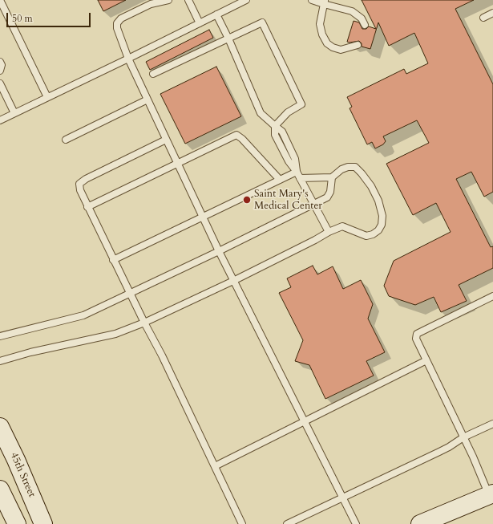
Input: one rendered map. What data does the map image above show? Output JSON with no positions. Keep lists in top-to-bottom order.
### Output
{
  "streets": {
    "main road": ["45th Street"]
  },
  "places": ["Saint Mary's Medical Center"],
  "scale_bar": "50 m"
}
